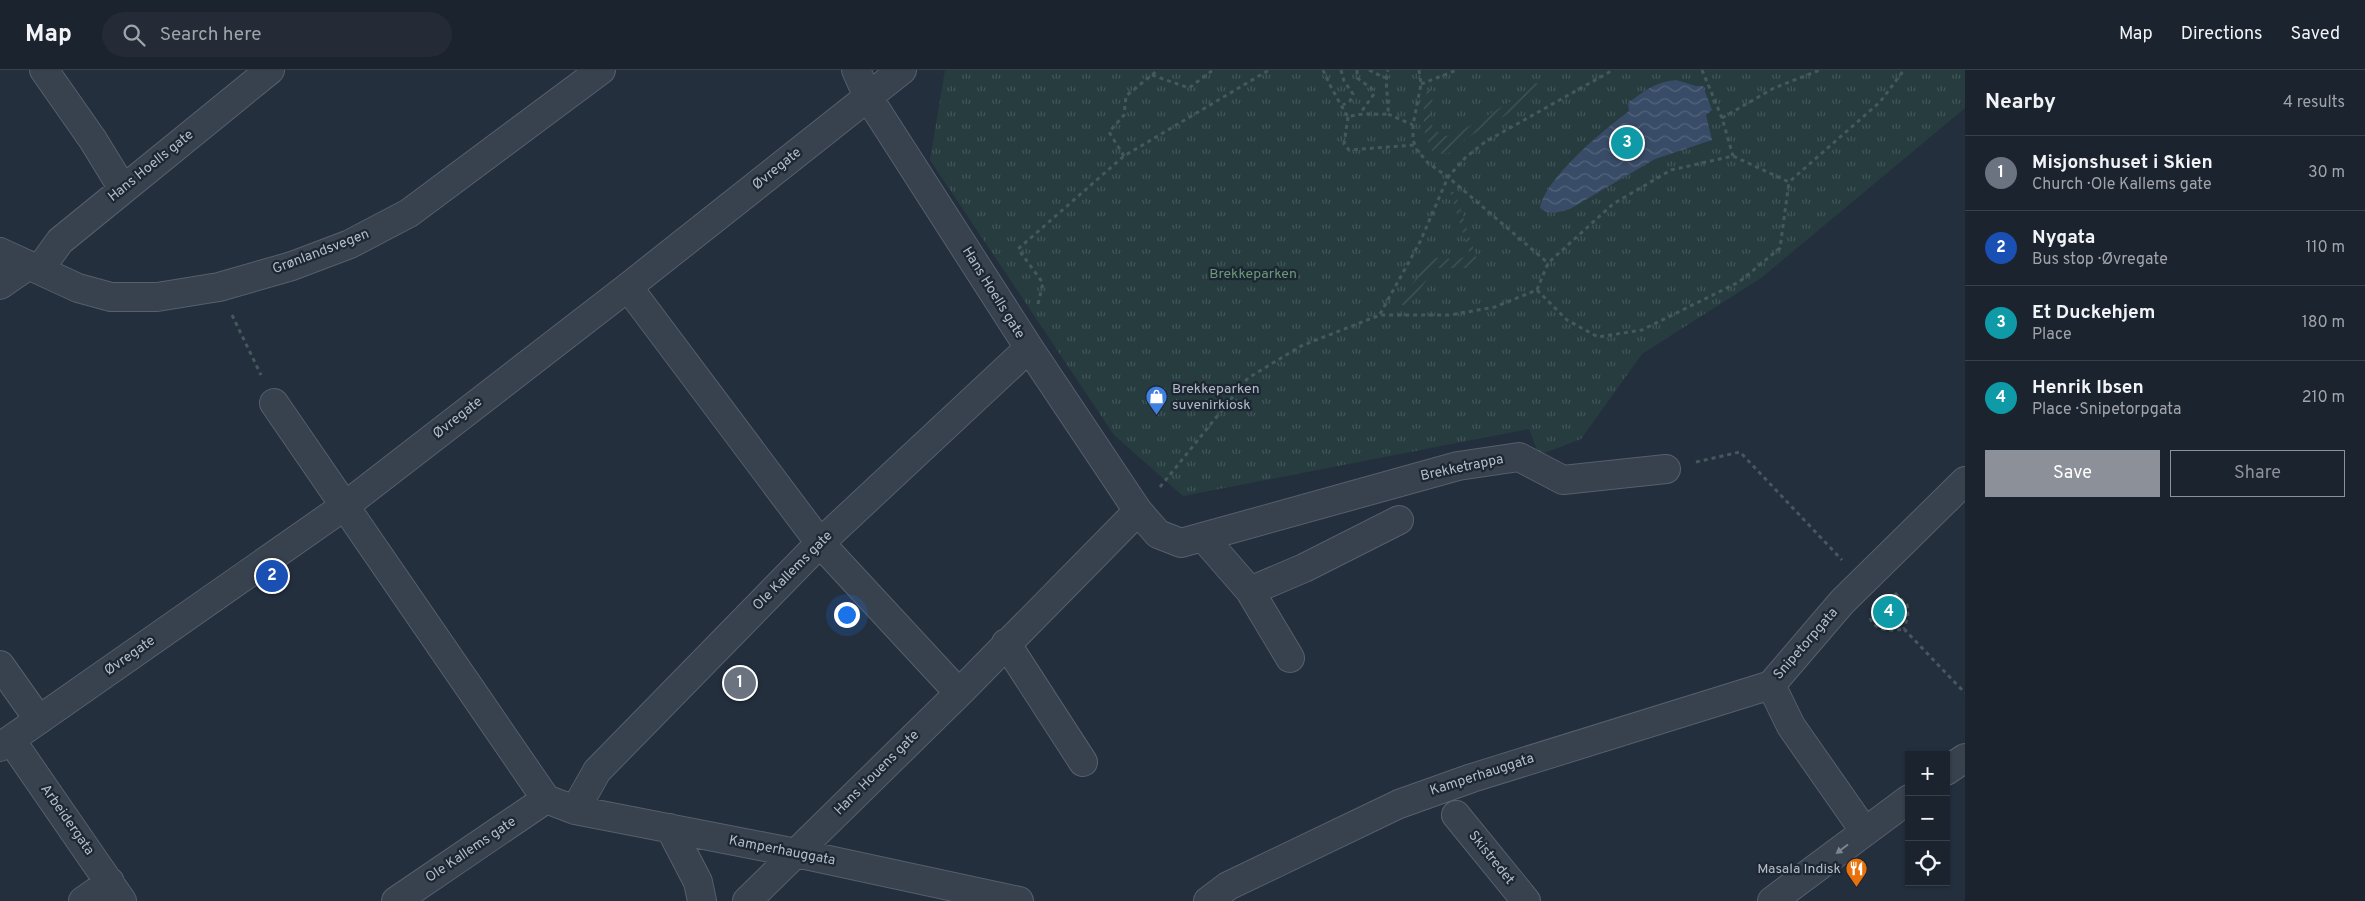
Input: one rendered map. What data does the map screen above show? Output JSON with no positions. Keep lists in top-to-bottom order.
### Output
{
  "streets": {
    "street": [
      "Hans Hoells gate",
      "Øvregate",
      "Grønlandsvegen",
      "Brekketrappa",
      "Ole Kallems gate",
      "Snipetorpgata",
      "Hans Houens gate",
      "Kamperhauggata",
      "Arbeidergata",
      "Skistredet"
    ]
  },
  "crossings": [
    ["Hans Hoells gate", "Øvregate"],
    ["Hans Hoells gate", "Grønlandsvegen"],
    ["Hans Hoells gate", "Brekketrappa"],
    ["Hans Hoells gate", "Ole Kallems gate"],
    ["Hans Hoells gate", "Hans Houens gate"],
    ["Øvregate", "Arbeidergata"],
    ["Brekketrappa", "Hans Houens gate"],
    ["Ole Kallems gate", "Kamperhauggata"],
    ["Snipetorpgata", "Kamperhauggata"],
    ["Hans Houens gate", "Kamperhauggata"]
  ],
  "parks": ["Brekkeparken"],
  "places": {
    "shop": ["Brekkeparken suvenirkiosk"],
    "restaurant": ["Masala Indisk"]
  },
  "page": {
    "header": "Map",
    "search": "Search here",
    "nav": ["Map", "Directions", "Saved"],
    "heading": ["Nearby", "4 results"],
    "pins": [
      "3",
      "2",
      "4",
      "1"
    ],
    "list": [
      {
        "mark": "1",
        "name": "Misjonshuset i Skien",
        "note": "Church · Ole Kallems gate",
        "value": "30 m"
      },
      {
        "mark": "2",
        "name": "Nygata",
        "note": "Bus stop · Øvregate",
        "value": "110 m"
      },
      {
        "mark": "3",
        "name": "Et Duckehjem",
        "note": "Place",
        "value": "180 m"
      },
      {
        "mark": "4",
        "name": "Henrik Ibsen",
        "note": "Place · Snipetorpgata",
        "value": "210 m"
      }
    ],
    "buttons": ["Save", "Share"],
    "map_buttons": ["+", "−"]
  }
}
